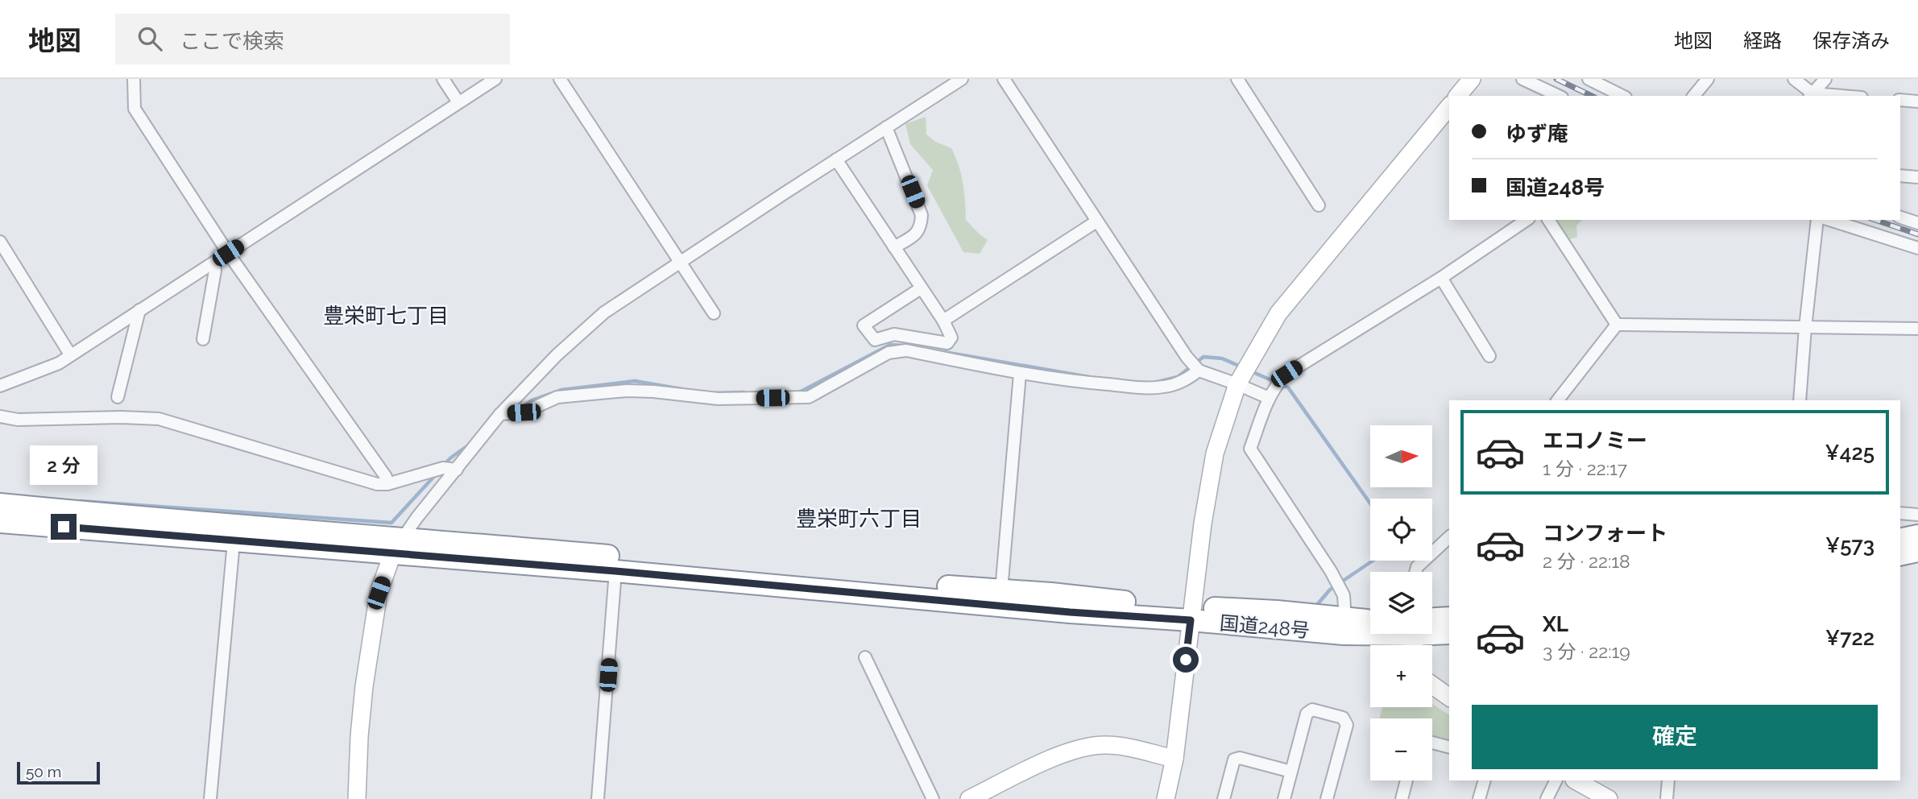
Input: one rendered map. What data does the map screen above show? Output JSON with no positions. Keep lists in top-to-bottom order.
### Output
{
  "streets": {
    "highway": ["国道248号"]
  },
  "districts": ["豊栄町七丁目", "豊栄町六丁目"],
  "scale_bar": "50 m",
  "north": "right",
  "page": {
    "header": "地図",
    "search": "ここで検索",
    "nav": ["地図", "経路", "保存済み"],
    "banner": ["ゆず庵", "国道248号"],
    "list": [
      {
        "name": "エコノミー",
        "note": "1 分 · 22:17",
        "value": "¥425"
      },
      {
        "name": "コンフォート",
        "note": "2 分 · 22:18",
        "value": "¥573"
      },
      {
        "name": "XL",
        "note": "3 分 · 22:19",
        "value": "¥722"
      }
    ],
    "map_buttons": ["+", "−"],
    "bubble": "2 分",
    "buttons": "確定",
    "scale": "50 m"
  }
}
